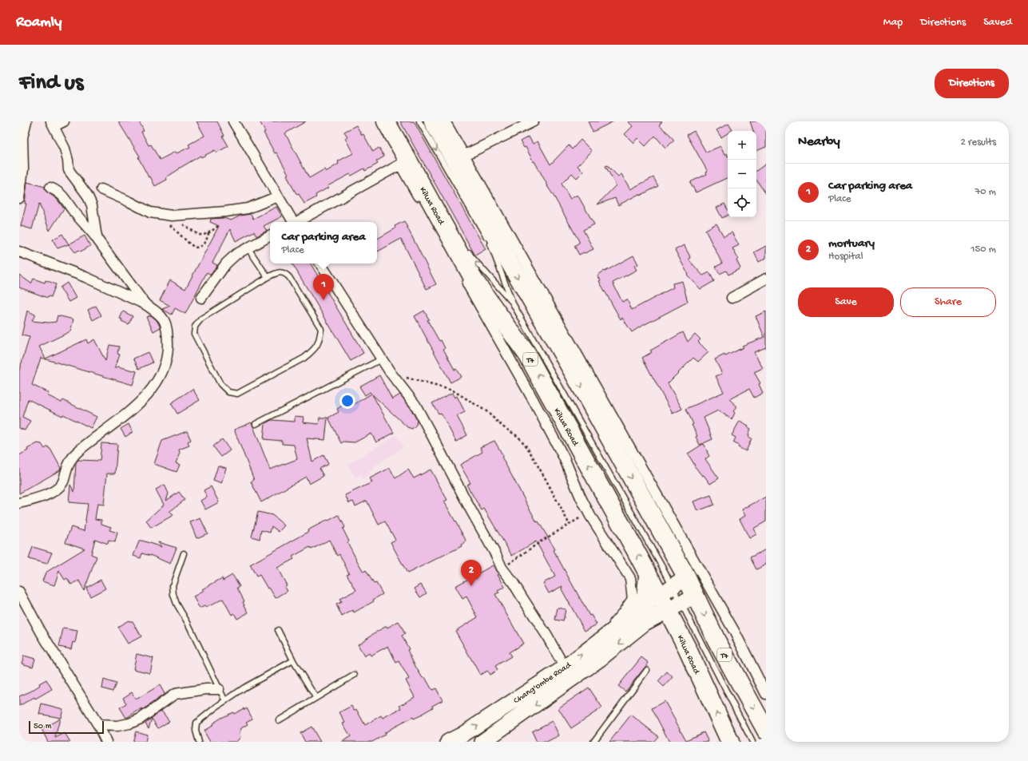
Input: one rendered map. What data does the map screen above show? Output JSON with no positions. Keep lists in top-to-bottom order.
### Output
{
  "streets": {
    "highway": ["Kilwa Road", "T7"],
    "main road": ["Chang'ombe Road"]
  },
  "crossings": [
    ["Kilwa Road", "Chang'ombe Road"]
  ],
  "scale_bar": "50 m",
  "page": {
    "header": "Roamly",
    "nav": ["Map", "Directions", "Saved"],
    "buttons": [
      "Directions",
      ["Save", "Share"]
    ],
    "title": "Find us",
    "heading": ["Nearby", "2 results"],
    "map_buttons": ["+", "−"],
    "list": [
      {
        "mark": "1",
        "name": "Car parking area",
        "note": "Place",
        "value": "70 m"
      },
      {
        "mark": "2",
        "name": "mortuary",
        "note": "Hospital",
        "value": "150 m"
      }
    ],
    "popup": ["Car parking area", "Place"],
    "pins": ["1", "2"],
    "scale": "50 m"
  }
}
